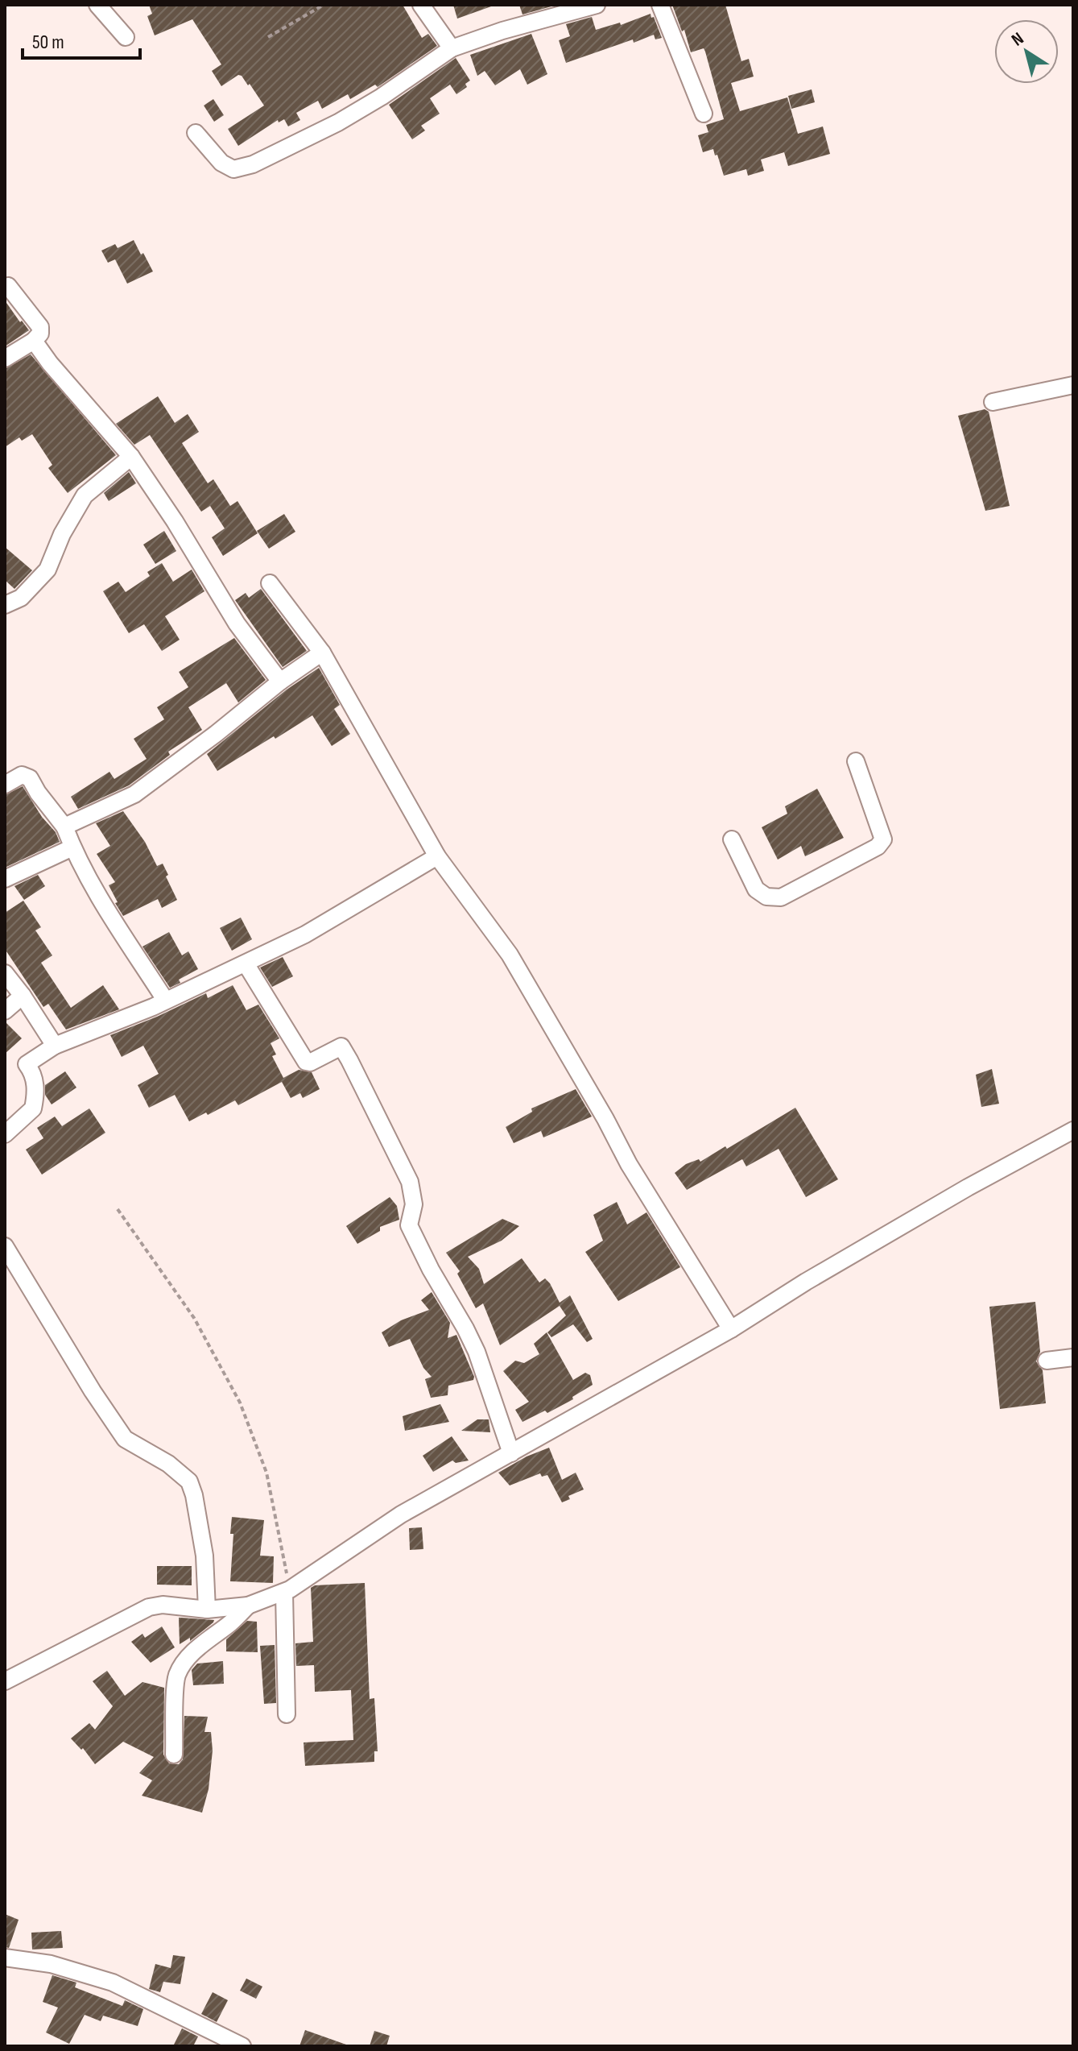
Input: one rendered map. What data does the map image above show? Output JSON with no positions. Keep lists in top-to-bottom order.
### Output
{
  "scale_bar": "50 m",
  "north": "top left"
}
